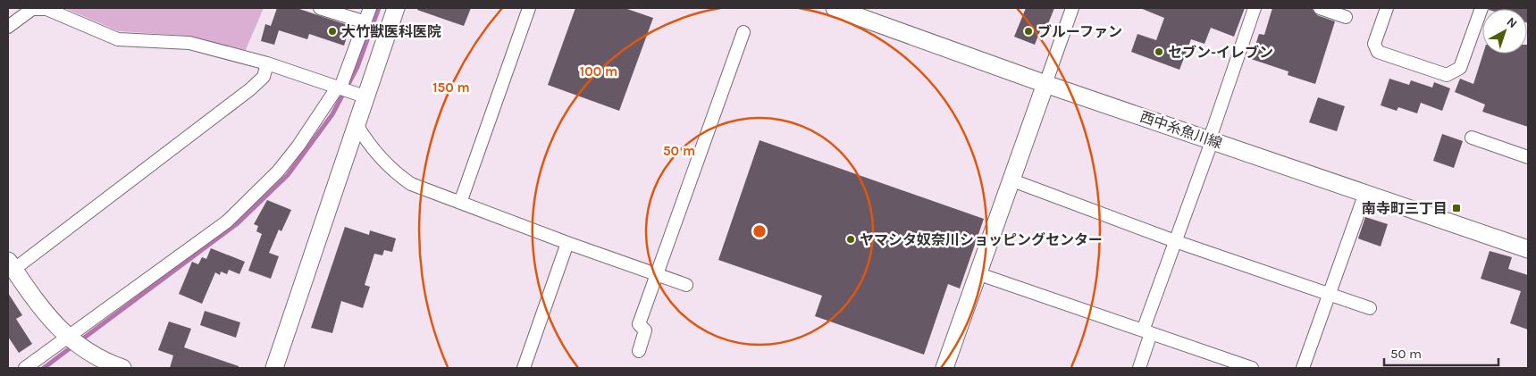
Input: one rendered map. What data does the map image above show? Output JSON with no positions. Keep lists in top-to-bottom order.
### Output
{
  "streets": {
    "street": ["西中糸魚川線"]
  },
  "places": {
    "other": [
      "大竹獣医科医院",
      "ブルーファン",
      "セブン-イレブン",
      "ヤマシタ奴奈川ショッピングセンター"
    ],
    "transit": ["南寺町三丁目"]
  },
  "scale_bar": "50 m",
  "north": "top right",
  "rings": ["100 m", "150 m", "50 m"]
}
